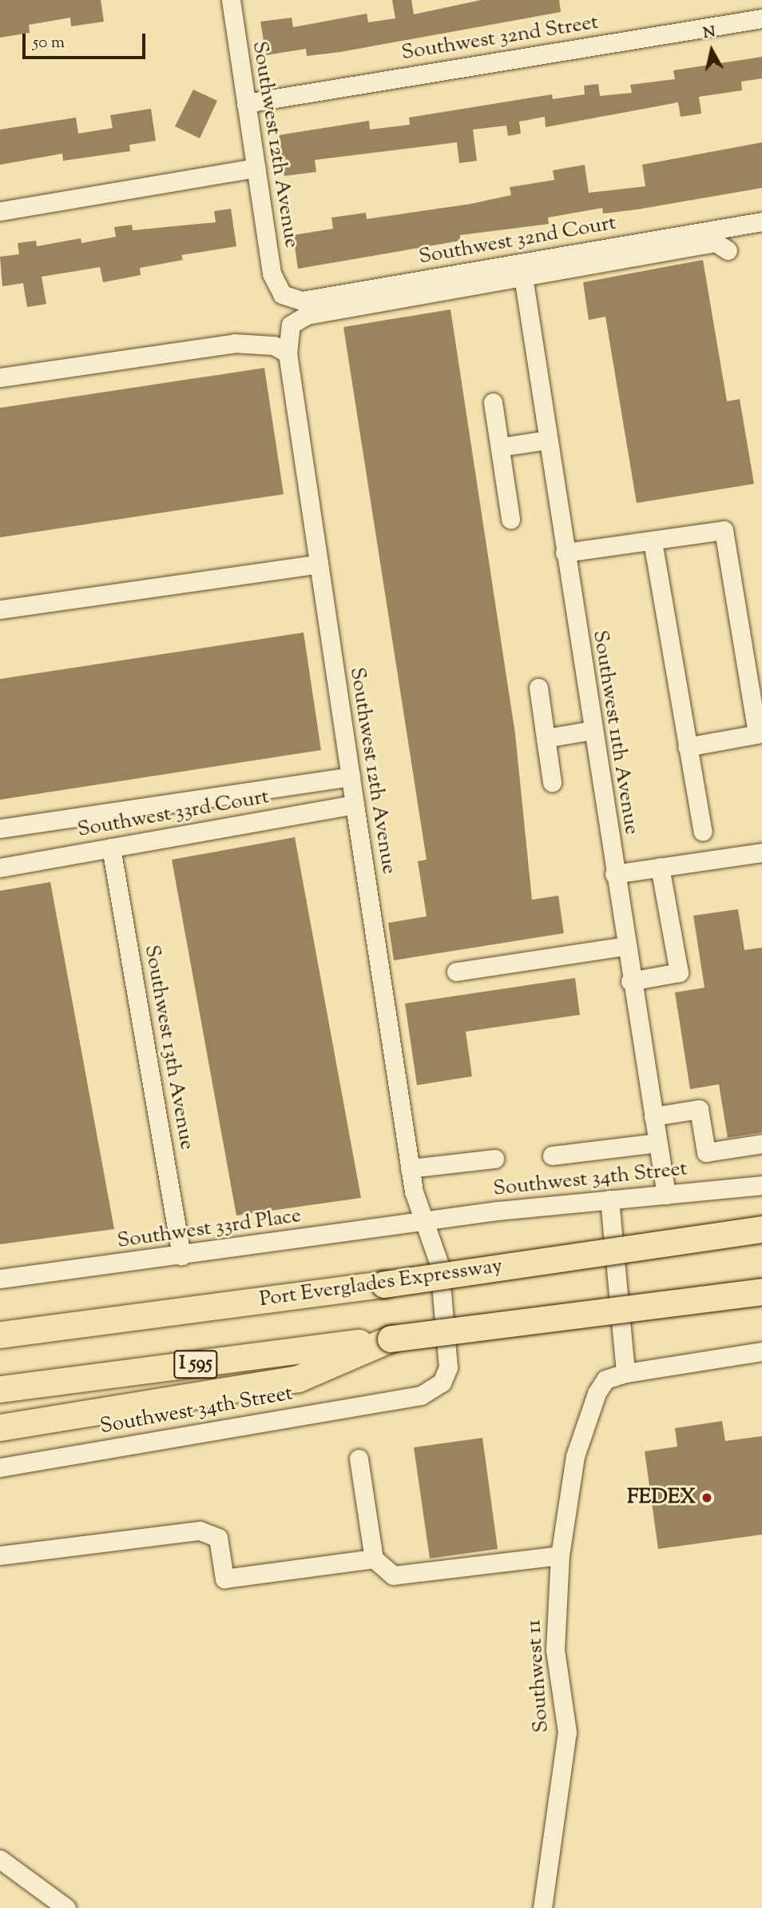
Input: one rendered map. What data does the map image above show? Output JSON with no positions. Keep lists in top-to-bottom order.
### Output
{
  "streets": {
    "highway": ["Port Everglades Expressway", "I 595"],
    "street": [
      "Southwest 32nd Street",
      "Southwest 12th Avenue",
      "Southwest 32nd Court",
      "Southwest 11th Avenue",
      "Southwest 33rd Court",
      "Southwest 13th Avenue",
      "Southwest 34th Street",
      "Southwest 33rd Place",
      "Southwest 11"
    ]
  },
  "crossings": [
    ["Southwest 32nd Street", "Southwest 12th Avenue"],
    ["Southwest 12th Avenue", "Southwest 32nd Court"],
    ["Southwest 12th Avenue", "Southwest 33rd Court"],
    ["Southwest 12th Avenue", "Southwest 34th Street"],
    ["Southwest 12th Avenue", "Southwest 33rd Place"],
    ["Southwest 32nd Court", "Southwest 11th Avenue"],
    ["Southwest 11th Avenue", "Southwest 34th Street"],
    ["Southwest 33rd Court", "Southwest 13th Avenue"],
    ["Southwest 13th Avenue", "Southwest 33rd Place"],
    ["Southwest 34th Street", "Southwest 33rd Place"]
  ],
  "places": ["FEDEX"],
  "scale_bar": "50 m",
  "north": "top"
}
